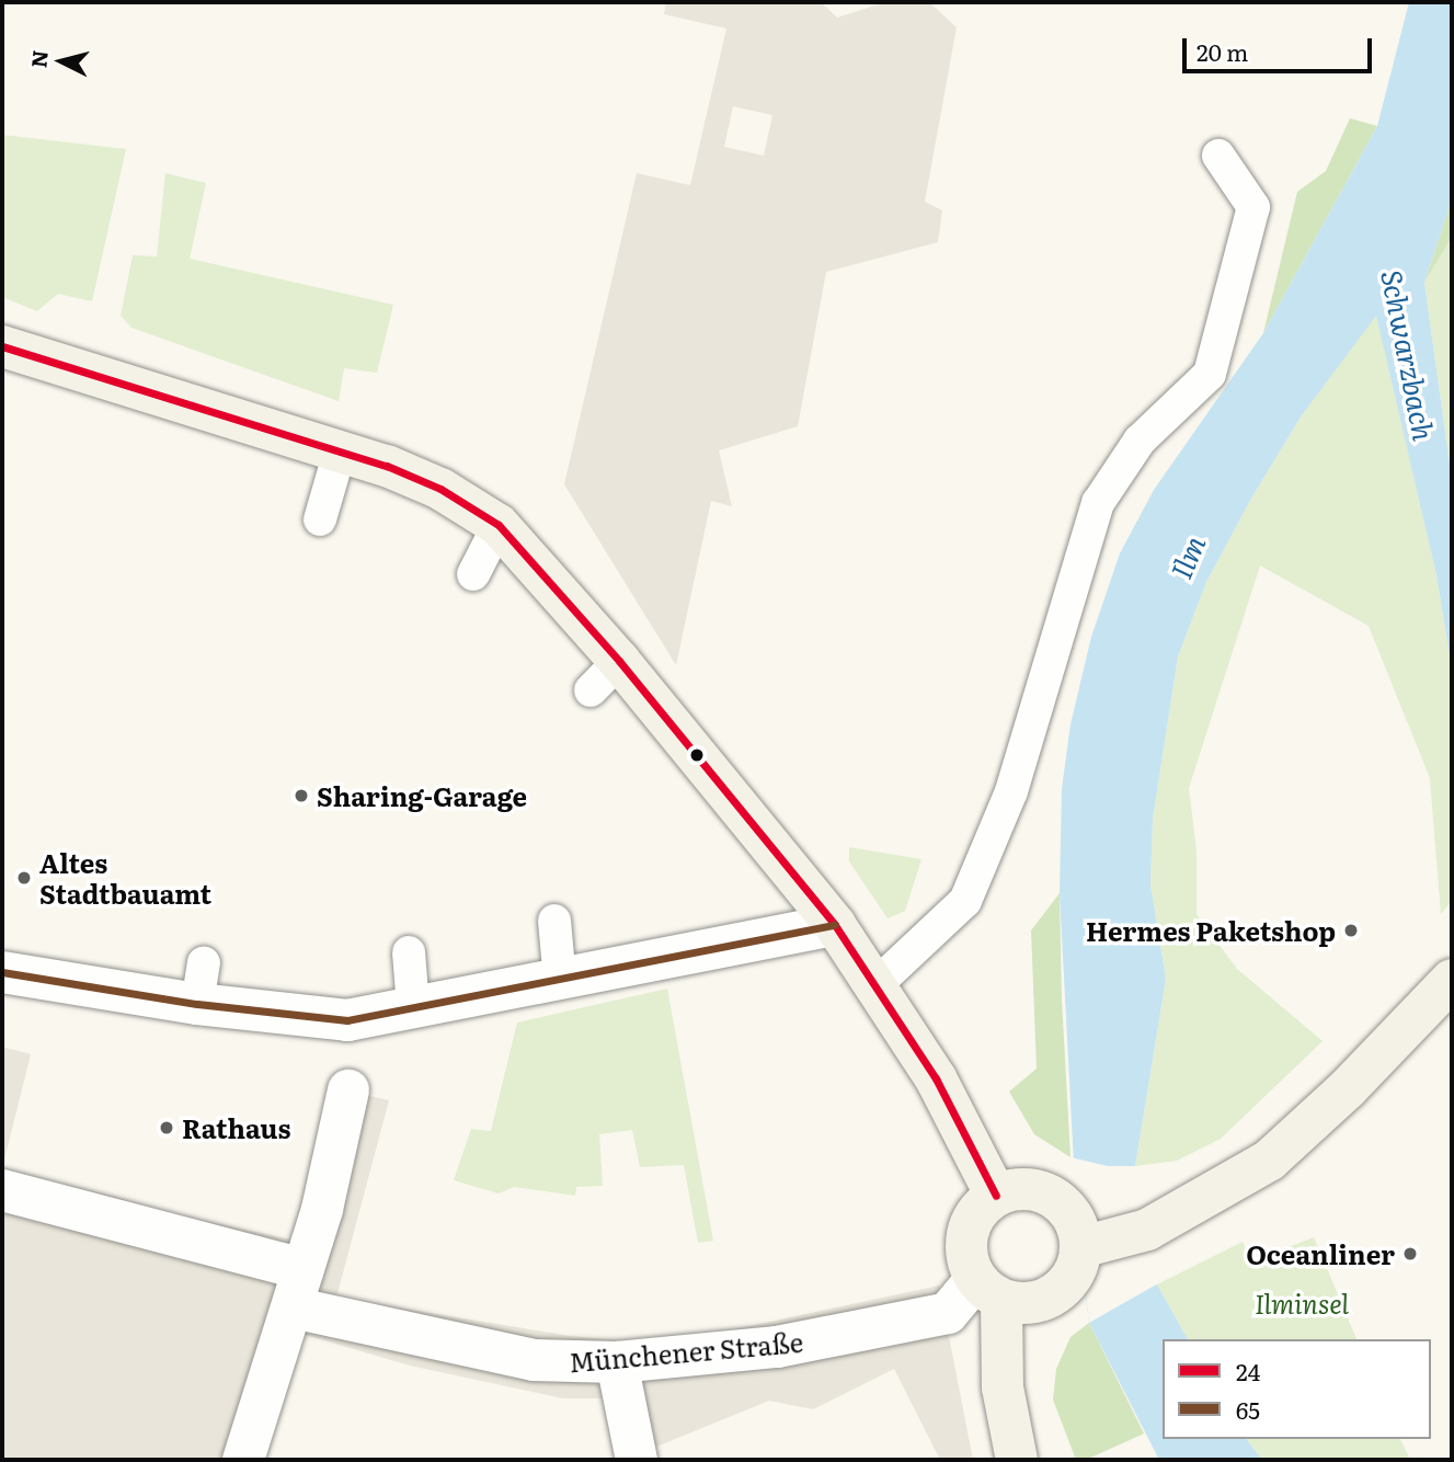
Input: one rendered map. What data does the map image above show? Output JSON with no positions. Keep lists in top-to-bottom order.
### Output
{
  "streets": {
    "street": ["Münchener Straße"]
  },
  "water": ["Schwarzbach", "Ilm"],
  "parks": ["Ilminsel"],
  "places": [
    "Sharing-Garage",
    "Altes Stadtbauamt",
    "Hermes Paketshop",
    "Rathaus",
    "Oceanliner"
  ],
  "lines": ["transit line 24", "transit line 65"],
  "legend": ["24", "65"],
  "scale_bar": "20 m",
  "north": "left"
}
